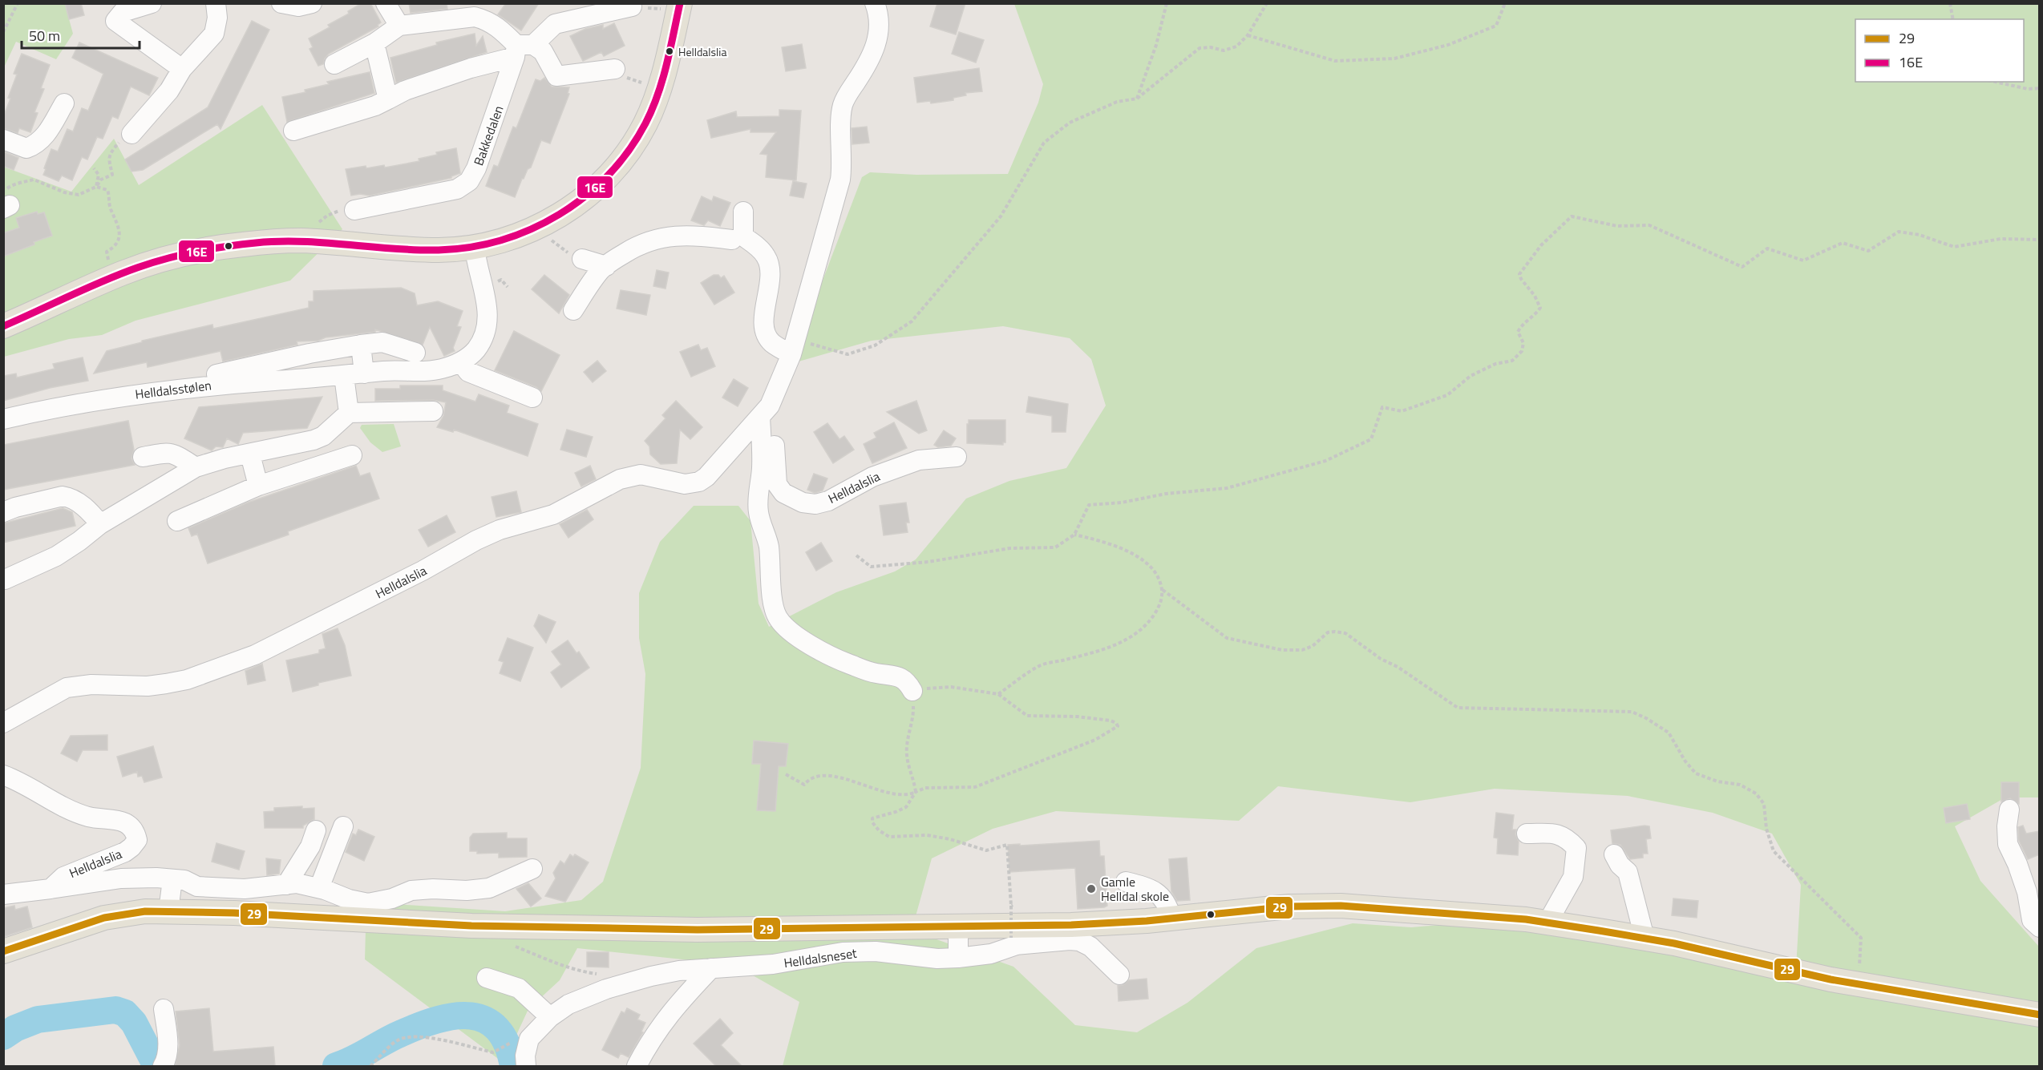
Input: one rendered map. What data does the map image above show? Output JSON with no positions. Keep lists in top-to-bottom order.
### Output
{
  "streets": {
    "street": [
      "Bakkedalen",
      "Helldalsstølen",
      "Helldalslia",
      "Helldalsneset"
    ]
  },
  "places": ["Helldalslia", "Gamle Helldal skole"],
  "lines": ["transit line 16E", "transit line 29"],
  "legend": ["29", "16E"],
  "scale_bar": "50 m"
}
